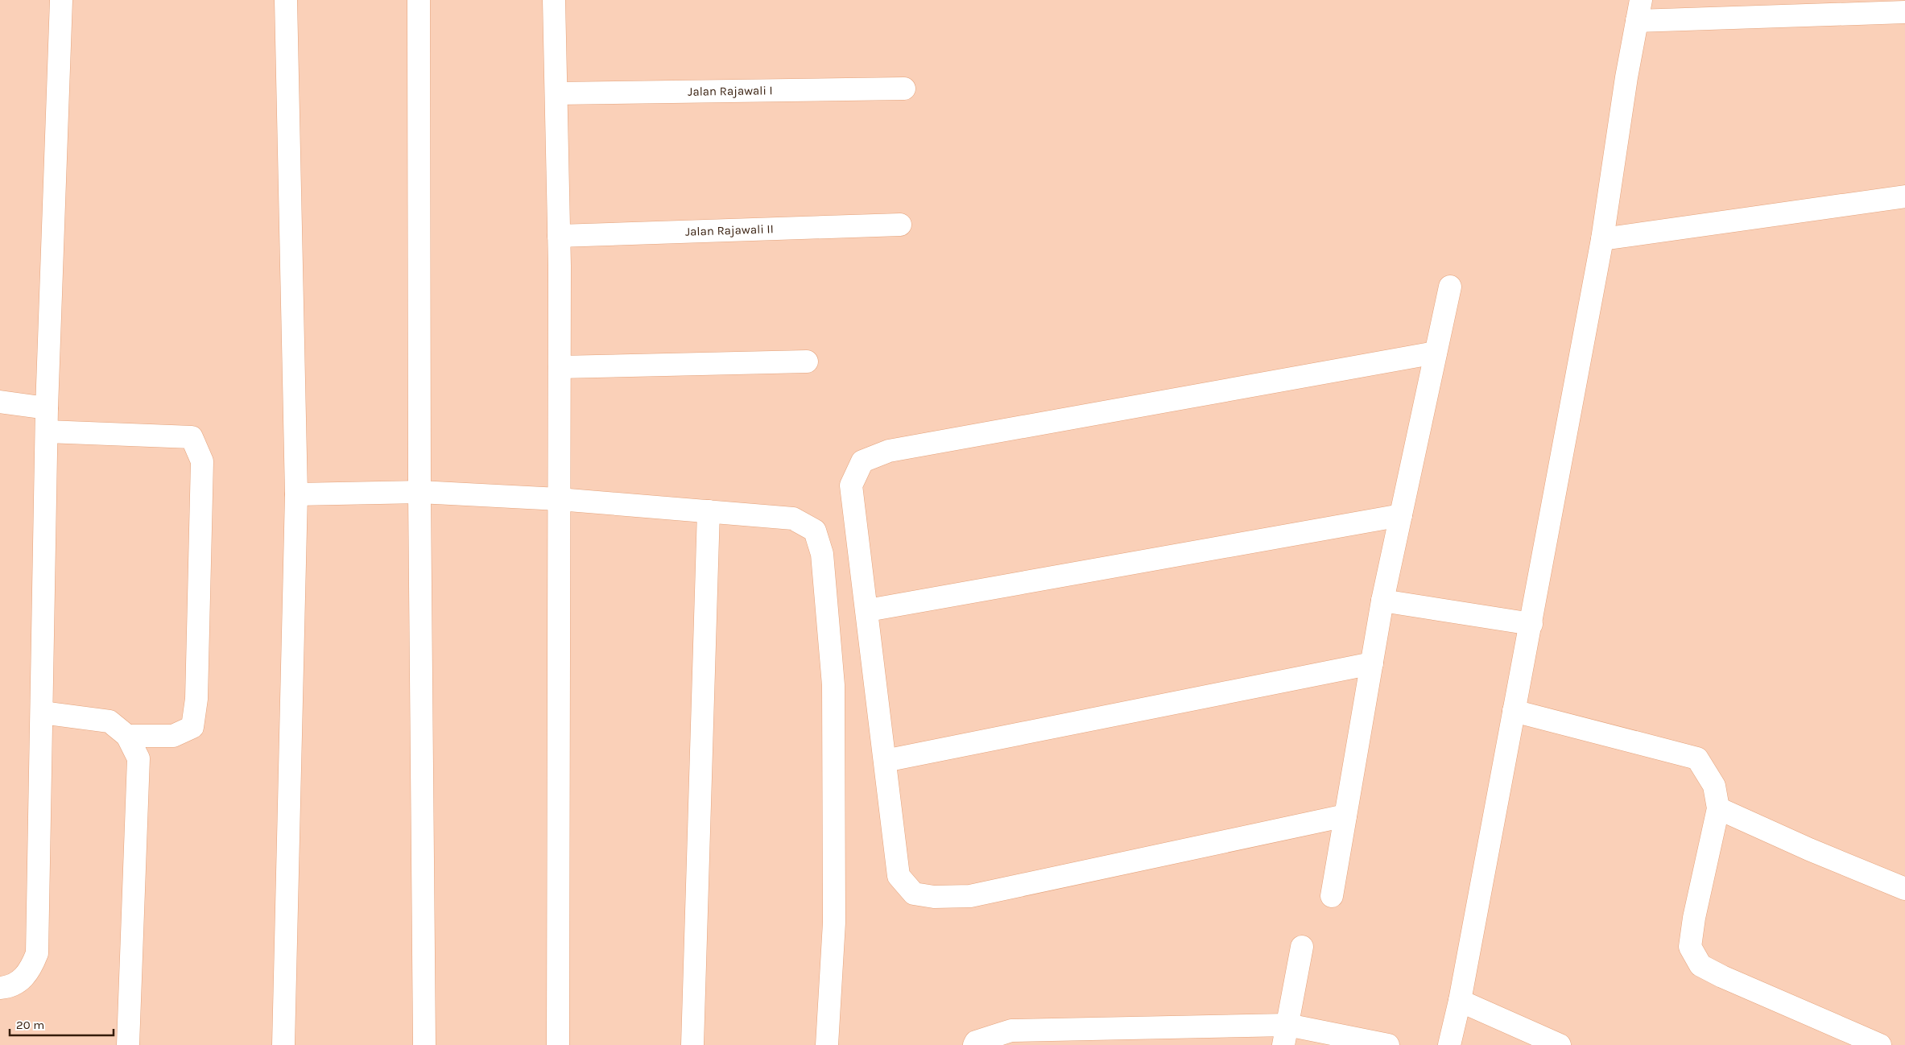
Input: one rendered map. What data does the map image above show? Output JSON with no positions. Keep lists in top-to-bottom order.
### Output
{
  "streets": {
    "street": ["Jalan Rajawali I", "Jalan Rajawali II"]
  },
  "scale_bar": "20 m"
}
